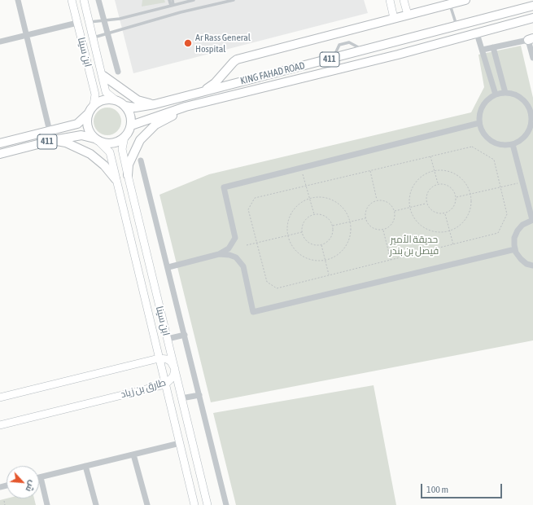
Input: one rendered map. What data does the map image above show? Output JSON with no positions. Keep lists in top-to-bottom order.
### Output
{
  "streets": {
    "main road": ["411", "KING FAHAD ROAD"],
    "street": ["ابن سينا", "طارق بن زياد"]
  },
  "crossings": [
    ["ابن سينا", "411"],
    ["ابن سينا", "KING FAHAD ROAD"],
    ["ابن سينا", "طارق بن زياد"],
    ["411", "KING FAHAD ROAD"]
  ],
  "parks": ["حديقة الأمير فيصل بن بندر"],
  "places": ["Ar Rass General Hospital"],
  "scale_bar": "100 m",
  "north": "bottom right"
}
